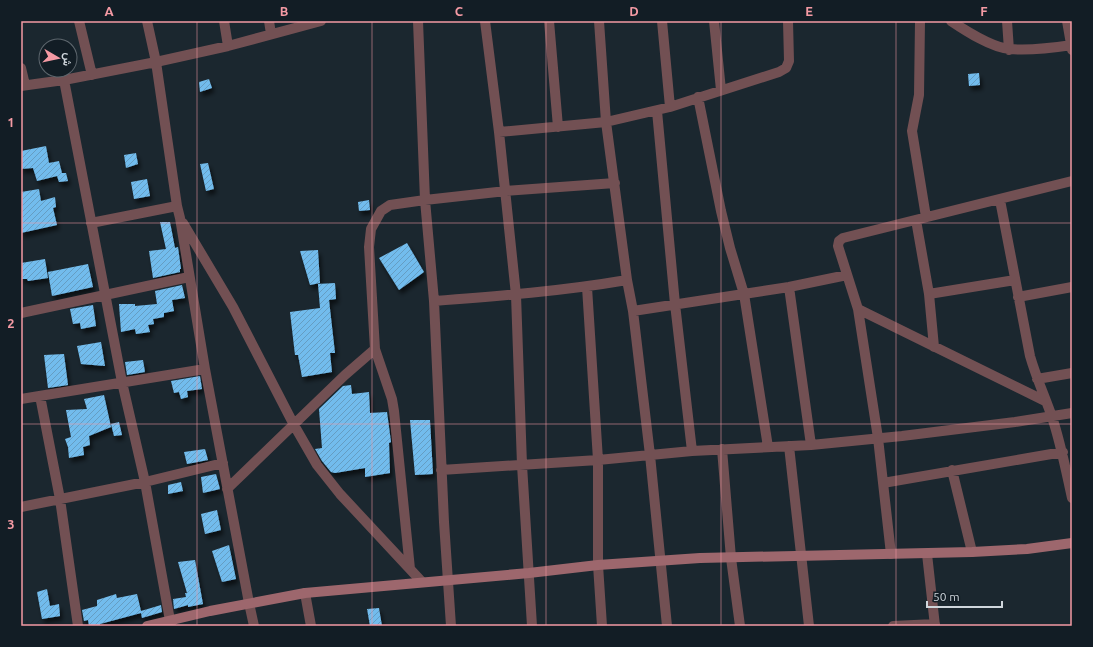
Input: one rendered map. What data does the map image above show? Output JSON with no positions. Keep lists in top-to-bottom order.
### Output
{
  "scale_bar": "50 m",
  "north": "right",
  "grid": {
    "columns": [
      "A",
      "B",
      "C",
      "D",
      "E",
      "F"
    ],
    "rows": ["1", "2", "3"]
  }
}
